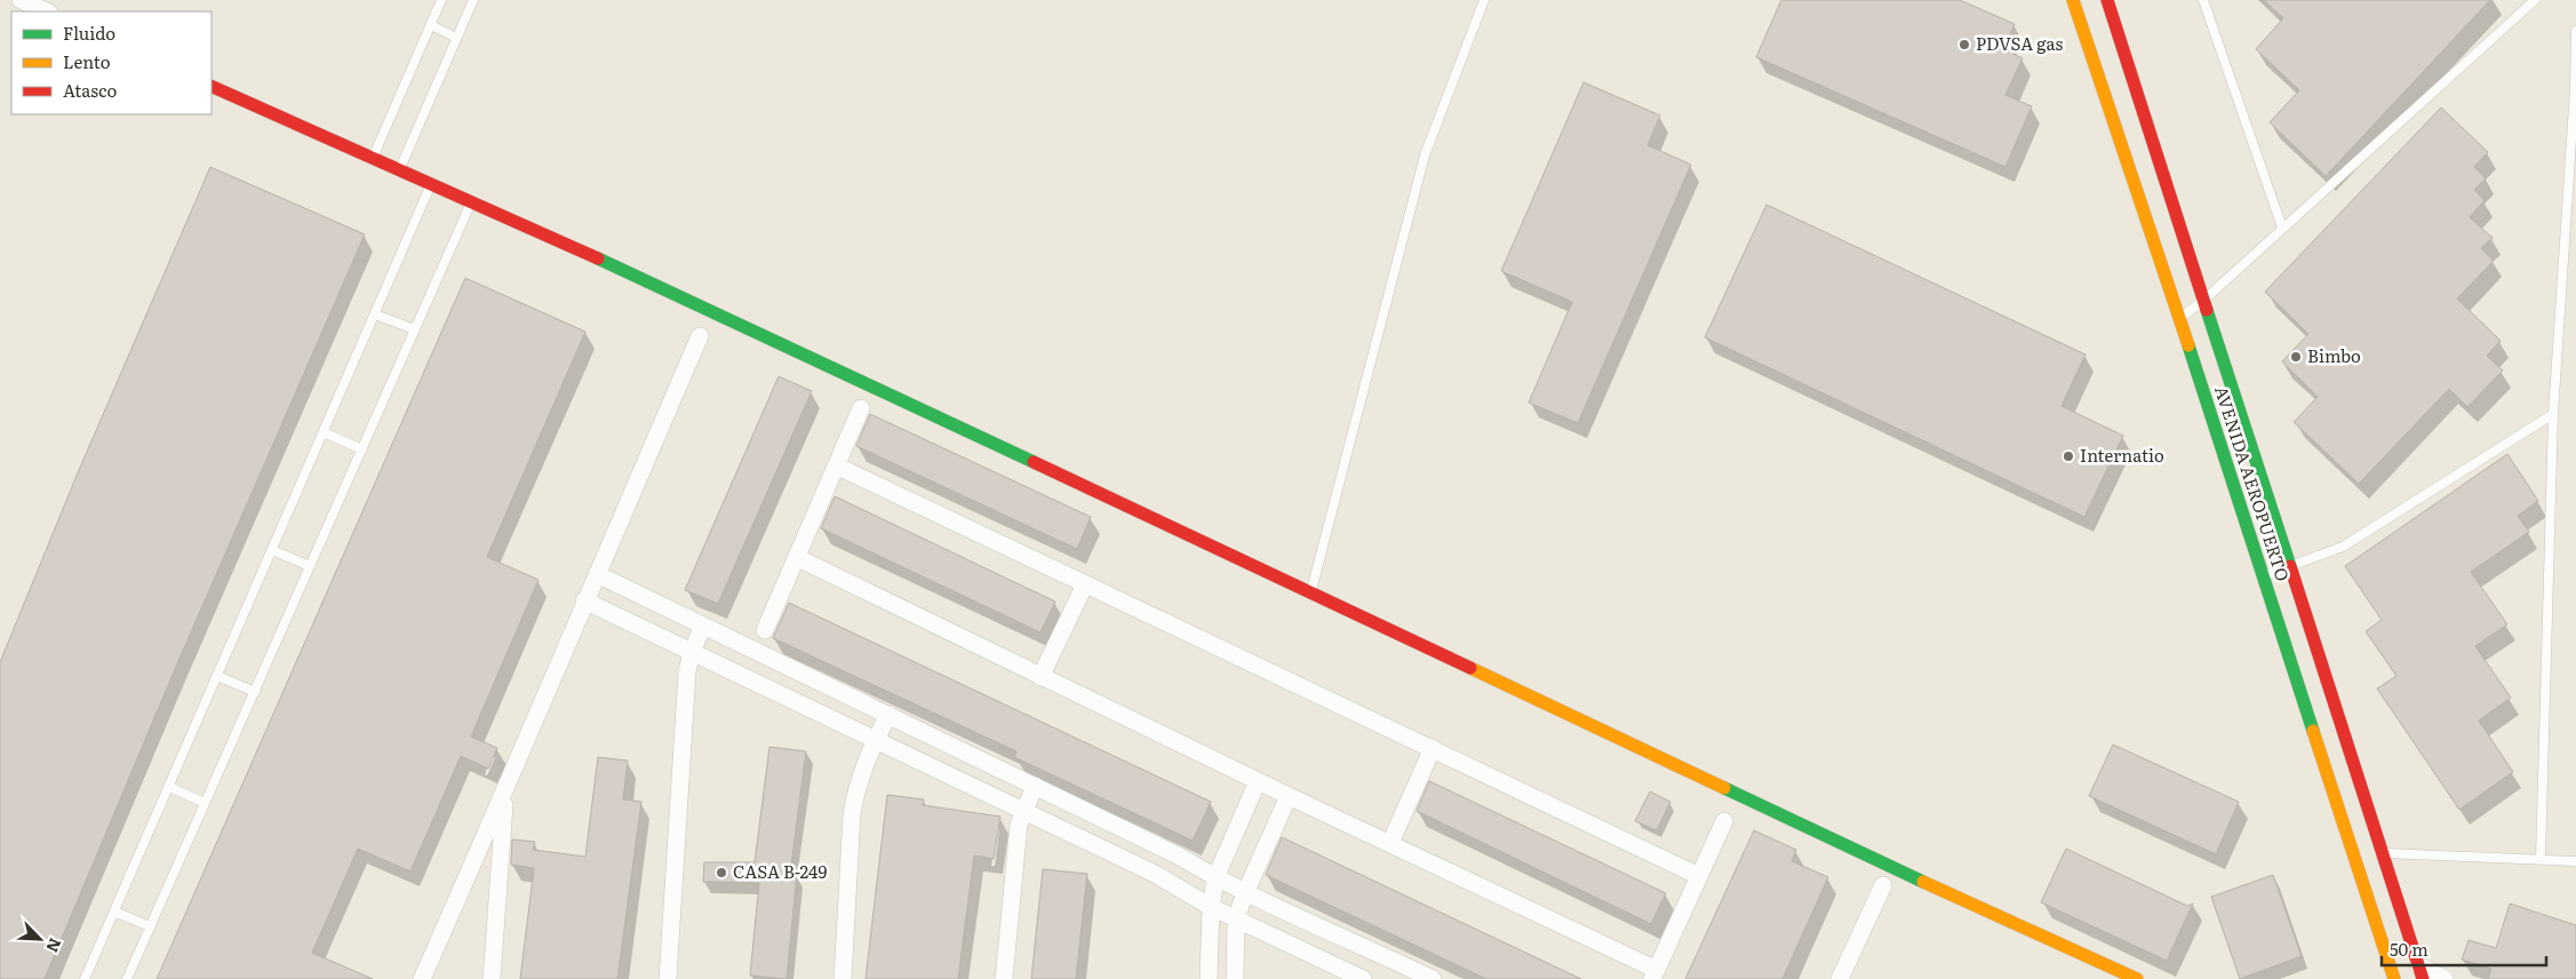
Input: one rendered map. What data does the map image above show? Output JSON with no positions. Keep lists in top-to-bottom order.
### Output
{
  "streets": {
    "street": ["AVENIDA AEROPUERTO"]
  },
  "places": [
    "PDVSA gas",
    "Bimbo",
    "Internatio",
    "CASA B-249"
  ],
  "legend": ["Fluido", "Lento", "Atasco"],
  "scale_bar": "50 m",
  "north": "bottom right"
}
